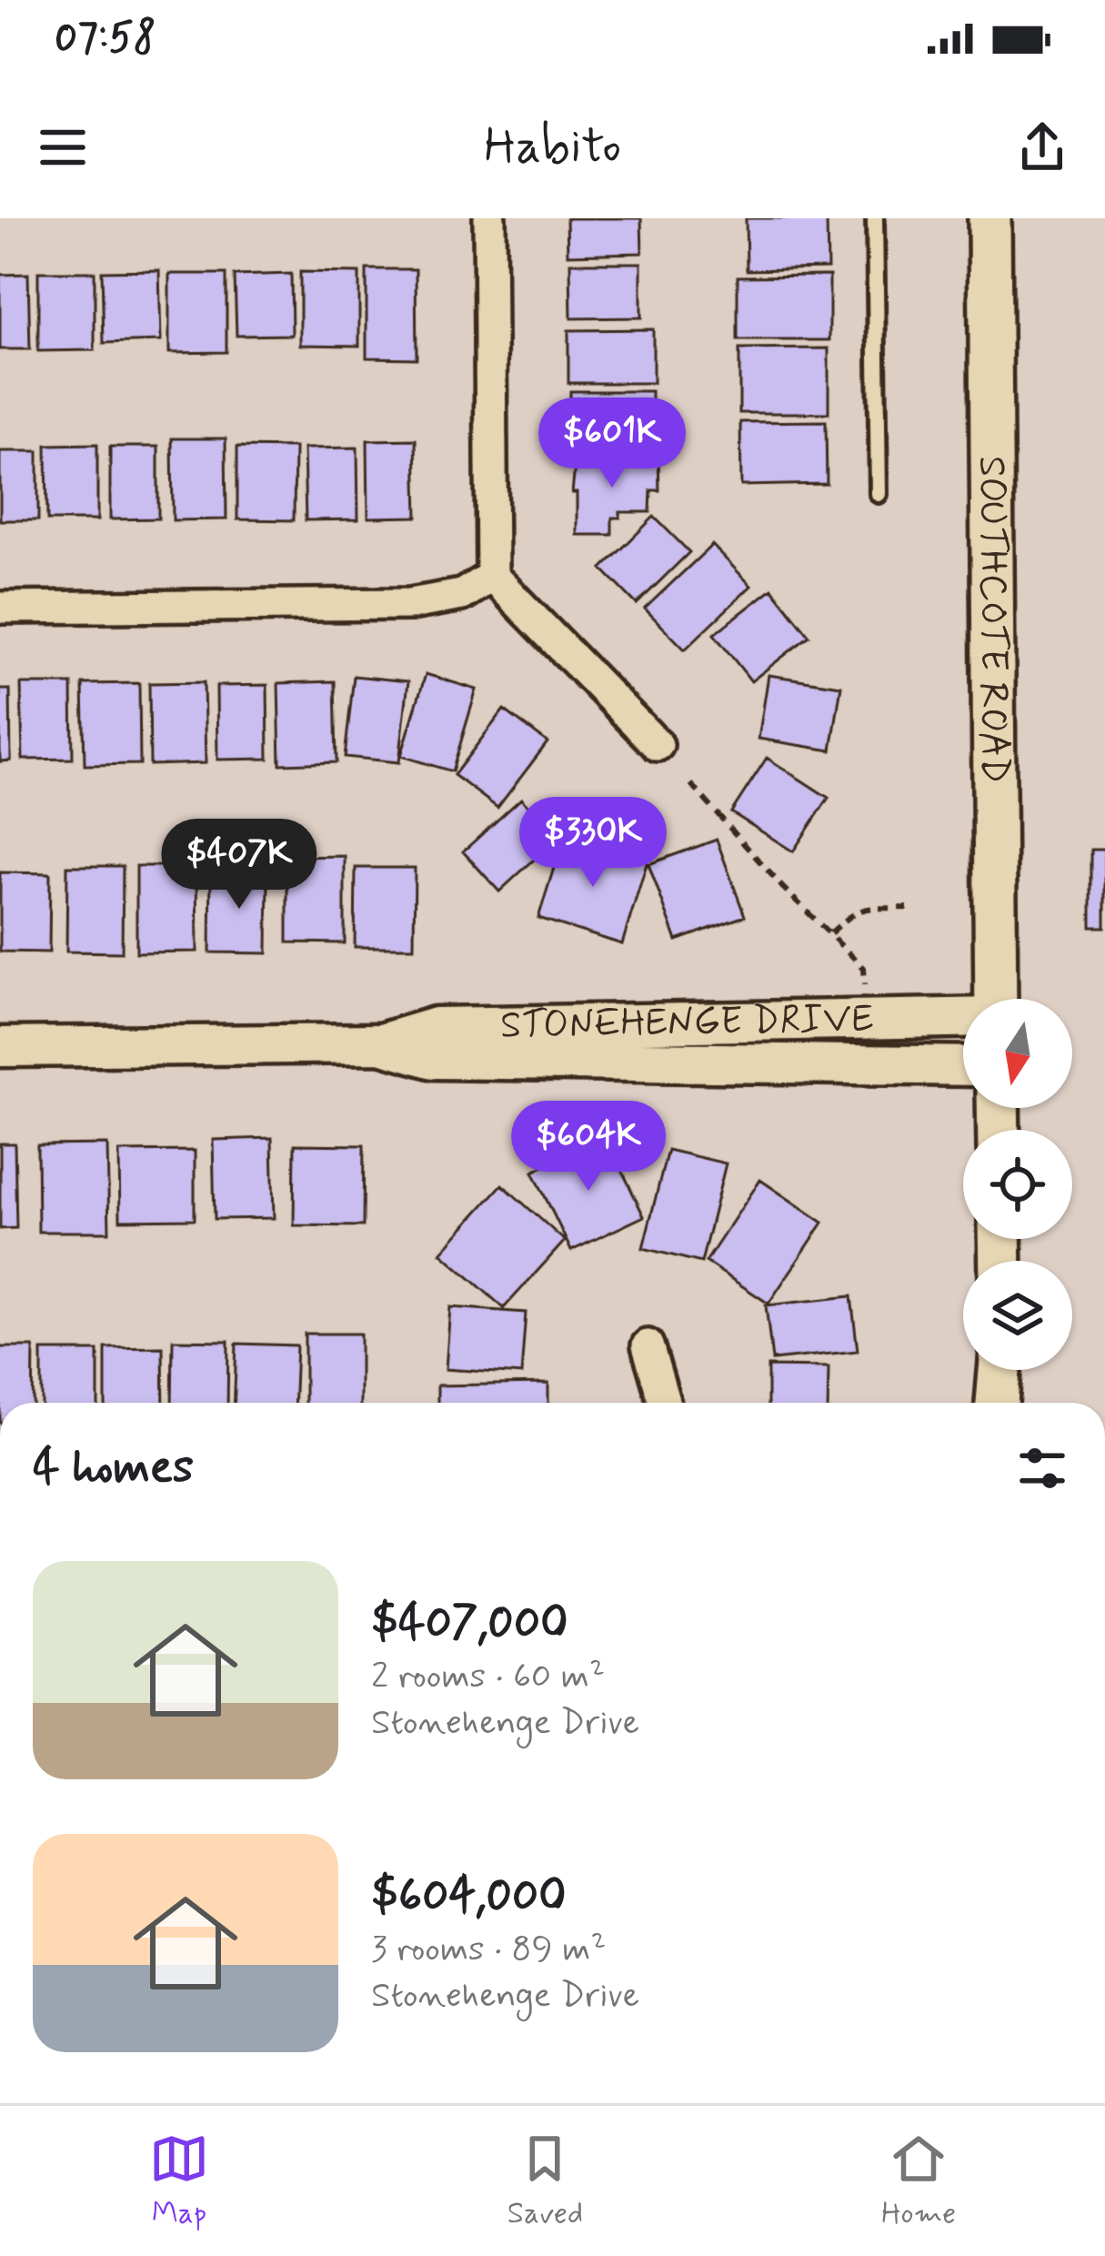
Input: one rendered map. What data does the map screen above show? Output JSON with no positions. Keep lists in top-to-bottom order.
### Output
{
  "streets": {
    "main road": ["SOUTHCOTE ROAD"],
    "street": ["STONEHENGE DRIVE"]
  },
  "north": "bottom",
  "page": {
    "status": "07:58",
    "header": "Habito",
    "price": [
      "$601K",
      "$330K",
      "$407K",
      "$604K"
    ],
    "heading": "4 homes",
    "list": [
      {
        "name": "$407,000",
        "note": "2 rooms · 60 m² · Stonehenge Drive"
      },
      {
        "name": "$604,000",
        "note": "3 rooms · 89 m² · Stonehenge Drive"
      }
    ],
    "tabs": ["Map", "Saved", "Home"]
  }
}
